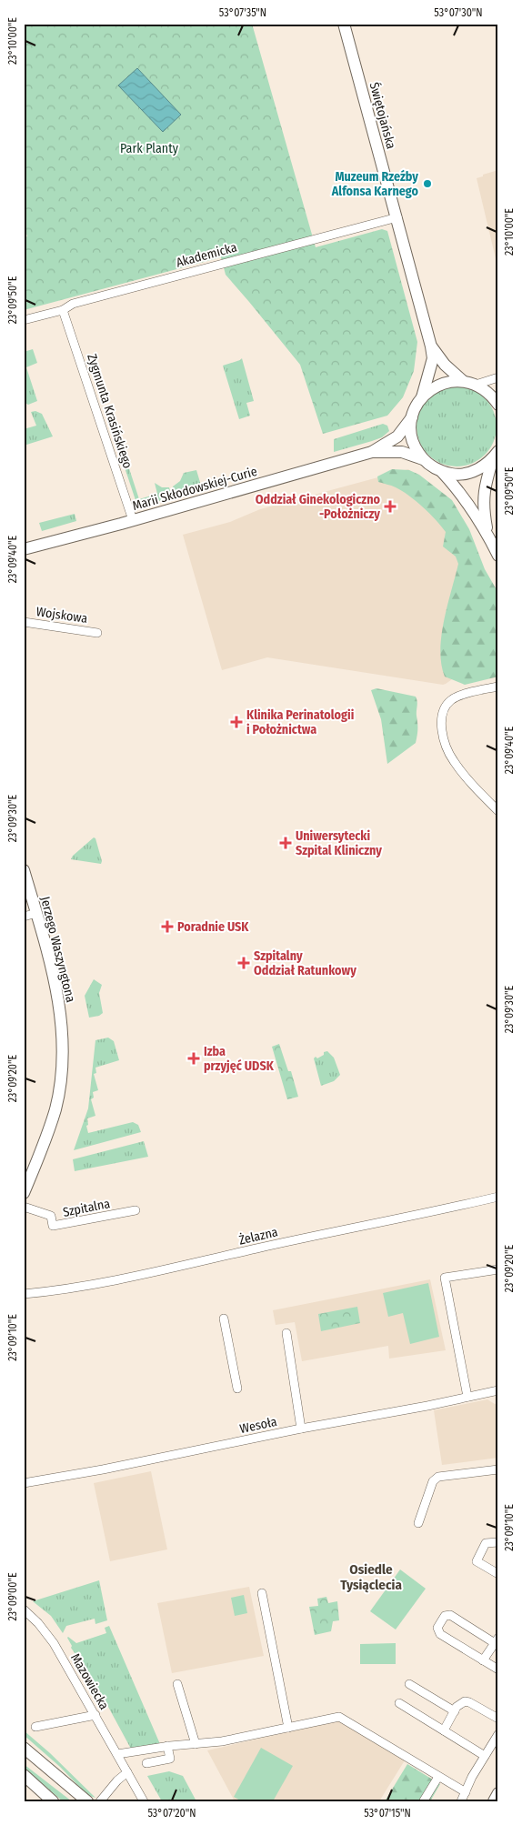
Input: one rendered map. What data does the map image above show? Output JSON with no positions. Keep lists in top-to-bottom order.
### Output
{
  "streets": {
    "street": [
      "Świętojańska",
      "Akademicka",
      "Zygmunta Krasińskiego",
      "Marii Skłodowskiej-Curie",
      "Wojskowa",
      "Jerzego Waszyngtona",
      "Szpitalna",
      "Żelazna",
      "Wesoła",
      "Mazowiecka"
    ]
  },
  "crossings": [
    ["Świętojańska", "Akademicka"],
    ["Świętojańska", "Marii Skłodowskiej-Curie"],
    ["Akademicka", "Zygmunta Krasińskiego"],
    ["Zygmunta Krasińskiego", "Marii Skłodowskiej-Curie"]
  ],
  "districts": ["Osiedle Tysiąclecia"],
  "parks": ["Park Planty"],
  "places": {
    "other": ["Muzeum Rzeźby Alfonsa Karnego"],
    "health": [
      "Oddział Ginekologiczno -Położniczy",
      "Klinika Perinatologii i Położnictwa",
      "Uniwersytecki Szpital Kliniczny",
      "Poradnie USK",
      "Szpitalny Oddział Ratunkowy",
      "Izba przyjęć UDSK"
    ]
  },
  "coordinates": [
    "53°07'35\"N",
    "53°07'30\"N",
    "23°10'00\"E",
    "23°09'50\"E",
    "23°09'40\"E",
    "23°09'30\"E",
    "23°09'20\"E",
    "23°09'10\"E",
    "23°09'00\"E",
    "53°07'20\"N",
    "53°07'15\"N"
  ]
}
